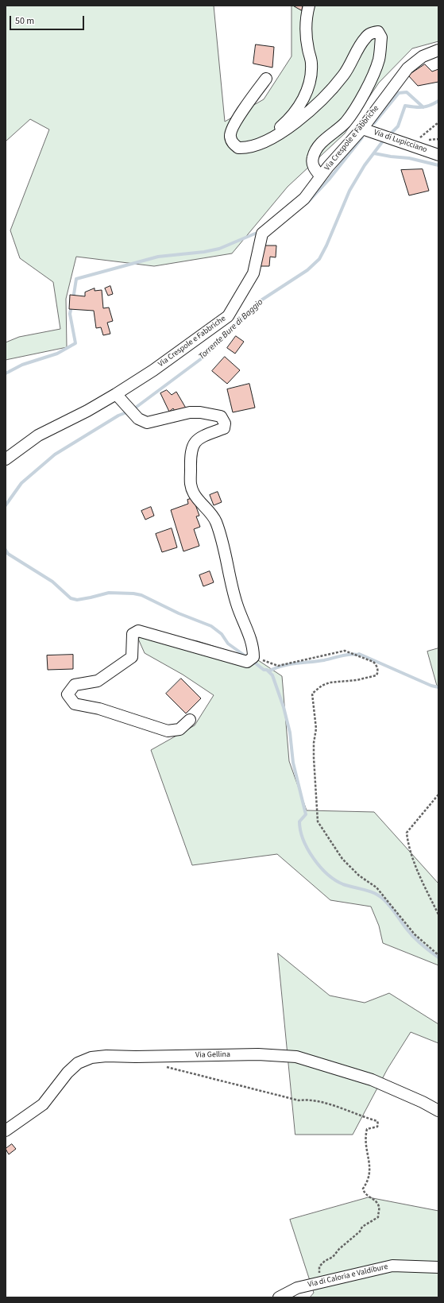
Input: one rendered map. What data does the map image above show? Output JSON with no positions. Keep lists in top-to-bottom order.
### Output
{
  "streets": {
    "street": [
      "Via Crespole e Fabbriche",
      "Via di Lupicciano",
      "Via Gellina",
      "Via di Caloria e Valdibure"
    ]
  },
  "crossings": [
    ["Via Crespole e Fabbriche", "Via di Lupicciano"]
  ],
  "water": ["Torrente Bure di Baggio"],
  "scale_bar": "50 m"
}
